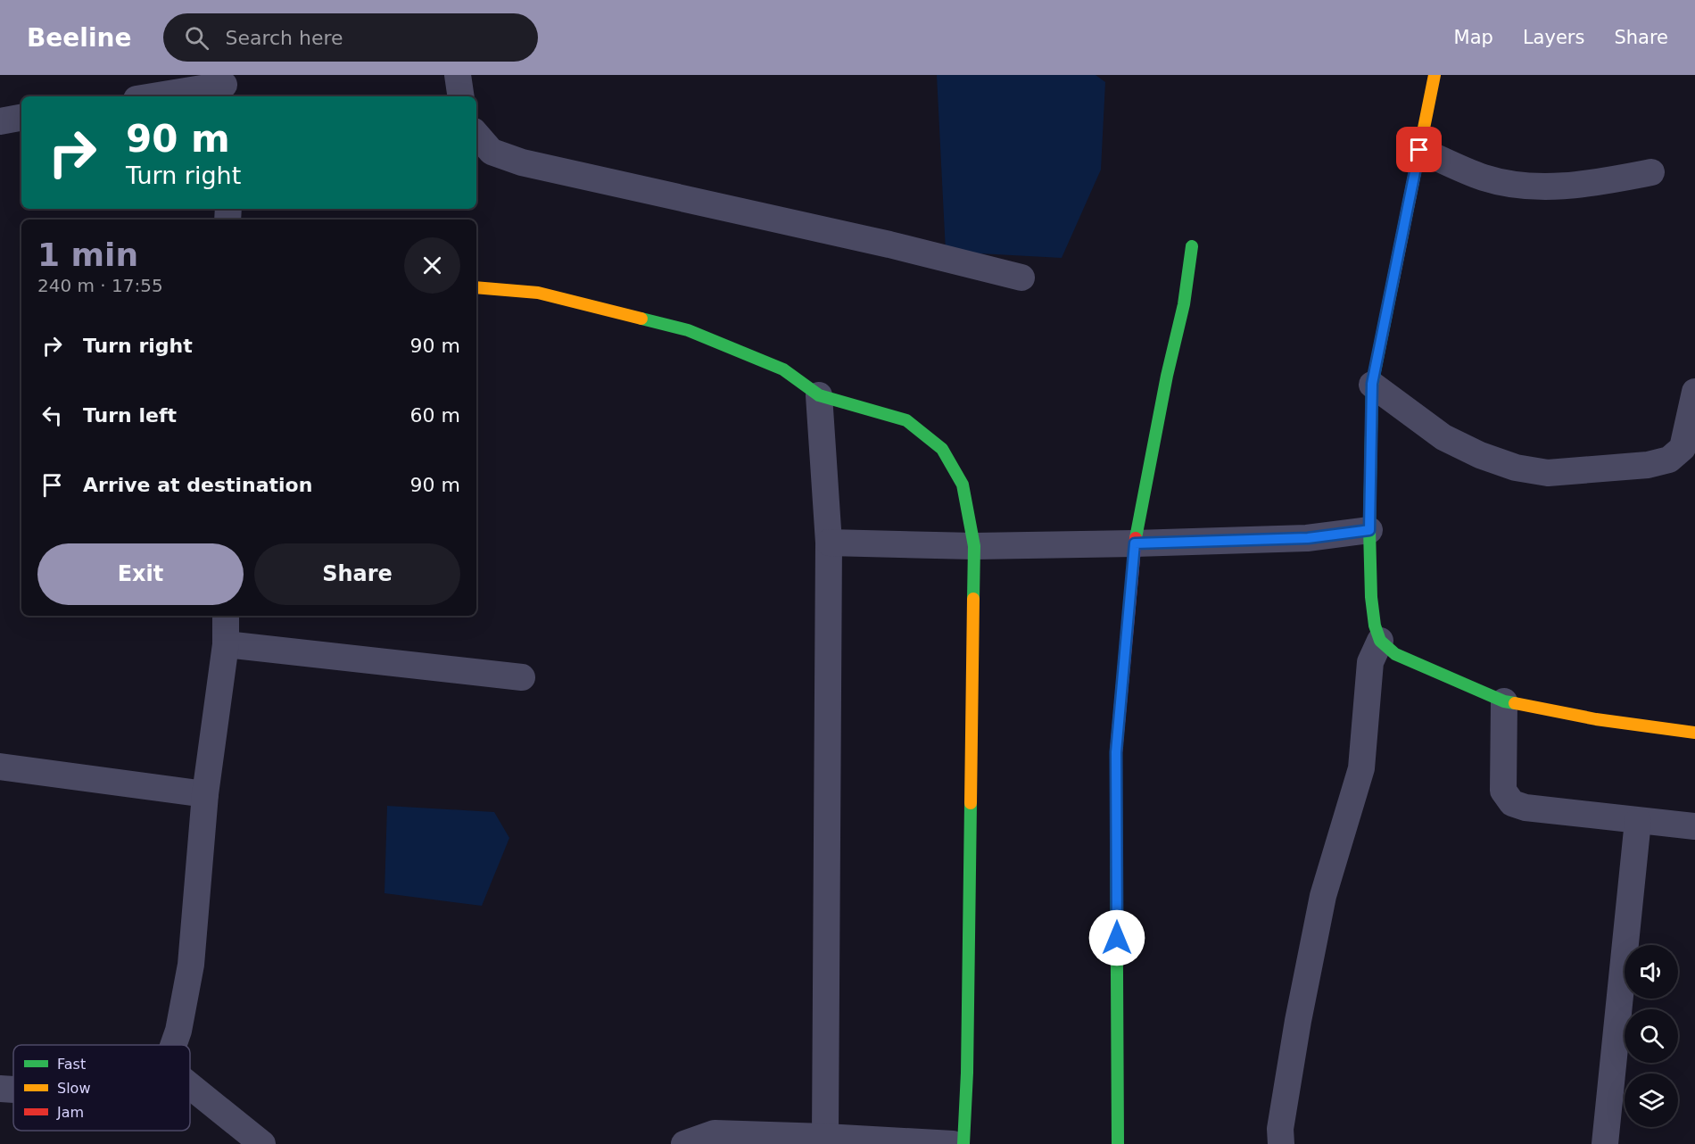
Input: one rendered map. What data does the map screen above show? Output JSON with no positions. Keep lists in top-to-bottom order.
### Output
{
  "legend": ["Fast", "Slow", "Jam"],
  "page": {
    "header": "Beeline",
    "search": "Search here",
    "nav": ["Map", "Layers", "Share"],
    "turn": ["90 m", "Turn right"],
    "heading": ["1 min", "240 m · 17:55"],
    "list": [
      {
        "name": "Turn right",
        "value": "90 m"
      },
      {
        "name": "Turn left",
        "value": "60 m"
      },
      {
        "name": "Arrive at destination",
        "value": "90 m"
      }
    ],
    "buttons": ["Exit", "Share"]
  }
}
